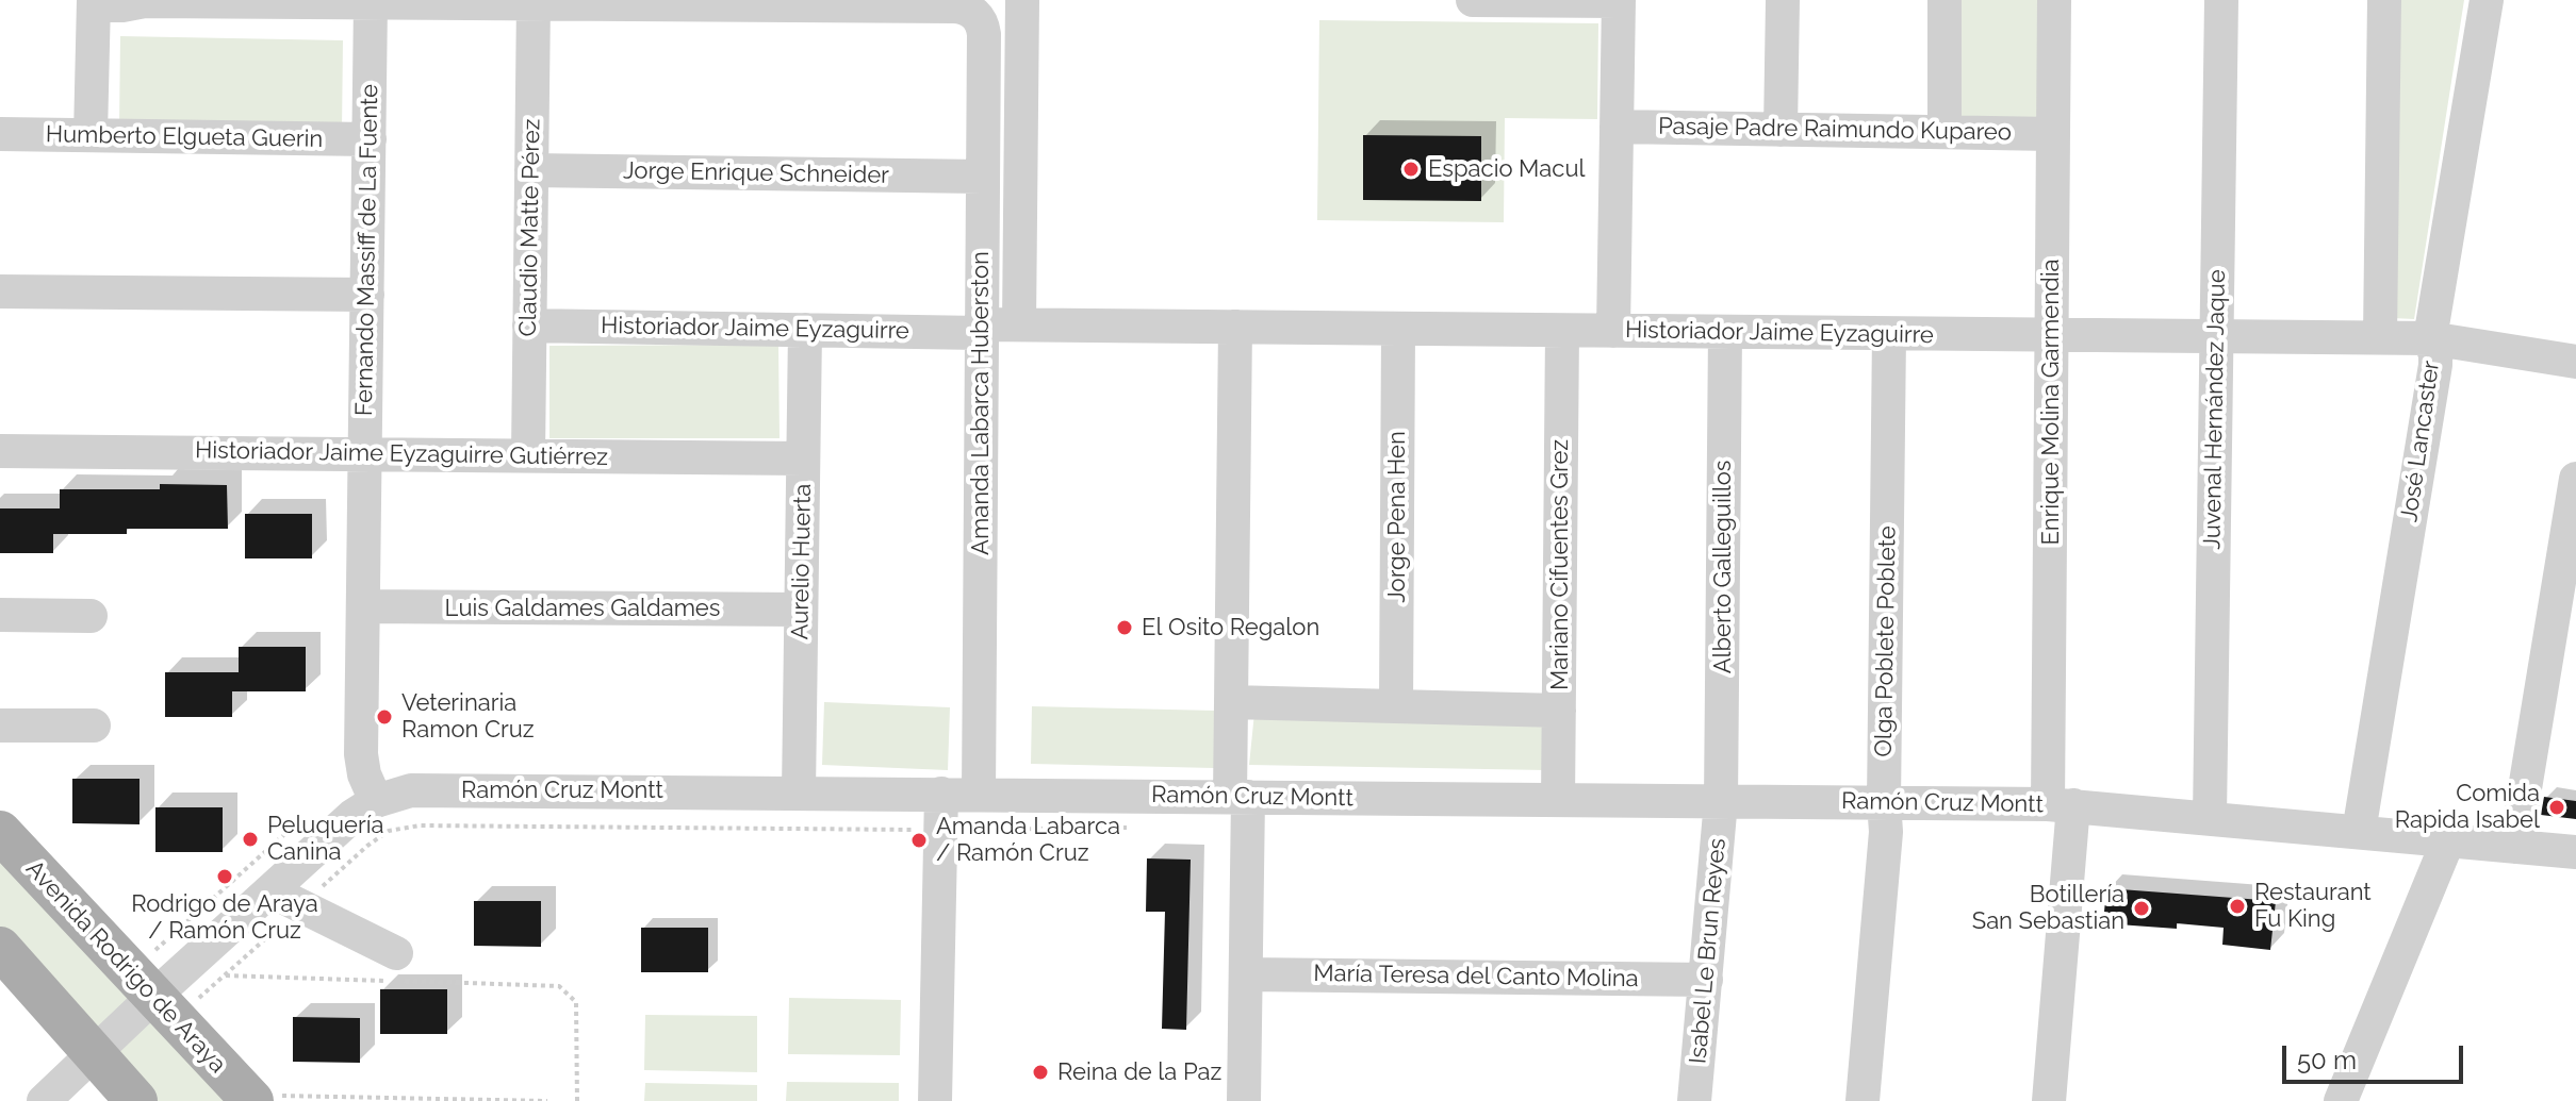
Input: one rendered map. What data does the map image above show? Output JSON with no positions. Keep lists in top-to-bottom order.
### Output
{
  "streets": {
    "main road": ["Avenida Rodrigo de Araya"],
    "street": [
      "Pasaje Padre Raimundo Kupareo",
      "Humberto Elgueta Guerin",
      "Jorge Enrique Schneider",
      "Claudio Matte Pérez",
      "Fernando Massiff de La Fuente",
      "Historiador Jaime Eyzaguirre",
      "Enrique Molina Garmendia",
      "Amanda Labarca Huberston",
      "Juvenal Hernández Jaque",
      "José Lancaster",
      "Historiador Jaime Eyzaguirre Gutiérrez",
      "Jorge Pena Hen",
      "Aurelio Huerta",
      "Mariano Cifuentes Grez",
      "Alberto Galleguillos",
      "Luis Galdames Galdames",
      "Olga Poblete Poblete",
      "Ramón Cruz Montt",
      "Isabel Le Brun Reyes",
      "María Teresa del Canto Molina"
    ]
  },
  "crossings": [
    ["Pasaje Padre Raimundo Kupareo", "Enrique Molina Garmendia"],
    ["Humberto Elgueta Guerin", "Fernando Massiff de La Fuente"],
    ["Jorge Enrique Schneider", "Claudio Matte Pérez"],
    ["Jorge Enrique Schneider", "Amanda Labarca Huberston"],
    ["Claudio Matte Pérez", "Historiador Jaime Eyzaguirre"],
    ["Claudio Matte Pérez", "Historiador Jaime Eyzaguirre Gutiérrez"],
    ["Fernando Massiff de La Fuente", "Historiador Jaime Eyzaguirre Gutiérrez"],
    ["Fernando Massiff de La Fuente", "Luis Galdames Galdames"],
    ["Fernando Massiff de La Fuente", "Ramón Cruz Montt"],
    ["Historiador Jaime Eyzaguirre", "Enrique Molina Garmendia"],
    ["Historiador Jaime Eyzaguirre", "Amanda Labarca Huberston"],
    ["Historiador Jaime Eyzaguirre", "Juvenal Hernández Jaque"],
    ["Historiador Jaime Eyzaguirre", "José Lancaster"],
    ["Historiador Jaime Eyzaguirre", "Jorge Pena Hen"],
    ["Historiador Jaime Eyzaguirre", "Aurelio Huerta"],
    ["Historiador Jaime Eyzaguirre", "Mariano Cifuentes Grez"],
    ["Historiador Jaime Eyzaguirre", "Alberto Galleguillos"],
    ["Historiador Jaime Eyzaguirre", "Olga Poblete Poblete"],
    ["Enrique Molina Garmendia", "Ramón Cruz Montt"],
    ["Amanda Labarca Huberston", "Ramón Cruz Montt"],
    ["Juvenal Hernández Jaque", "Ramón Cruz Montt"],
    ["José Lancaster", "Ramón Cruz Montt"],
    ["Historiador Jaime Eyzaguirre Gutiérrez", "Aurelio Huerta"],
    ["Aurelio Huerta", "Luis Galdames Galdames"],
    ["Aurelio Huerta", "Ramón Cruz Montt"],
    ["Mariano Cifuentes Grez", "Ramón Cruz Montt"],
    ["Alberto Galleguillos", "Ramón Cruz Montt"],
    ["Alberto Galleguillos", "Isabel Le Brun Reyes"],
    ["Olga Poblete Poblete", "Ramón Cruz Montt"],
    ["Ramón Cruz Montt", "Isabel Le Brun Reyes"],
    ["Ramón Cruz Montt", "Avenida Rodrigo de Araya"],
    ["Isabel Le Brun Reyes", "María Teresa del Canto Molina"]
  ],
  "places": [
    "Espacio Macul",
    "El Osito Regalon",
    "Veterinaria Ramon Cruz",
    "Comida Rapida Isabel",
    "Peluquería Canina",
    "Amanda Labarca / Ramón Cruz",
    "Rodrigo de Araya / Ramón Cruz",
    "Restaurant Fu King",
    "Botillería San Sebastian",
    "Reina de la Paz"
  ],
  "scale_bar": "50 m"
}
